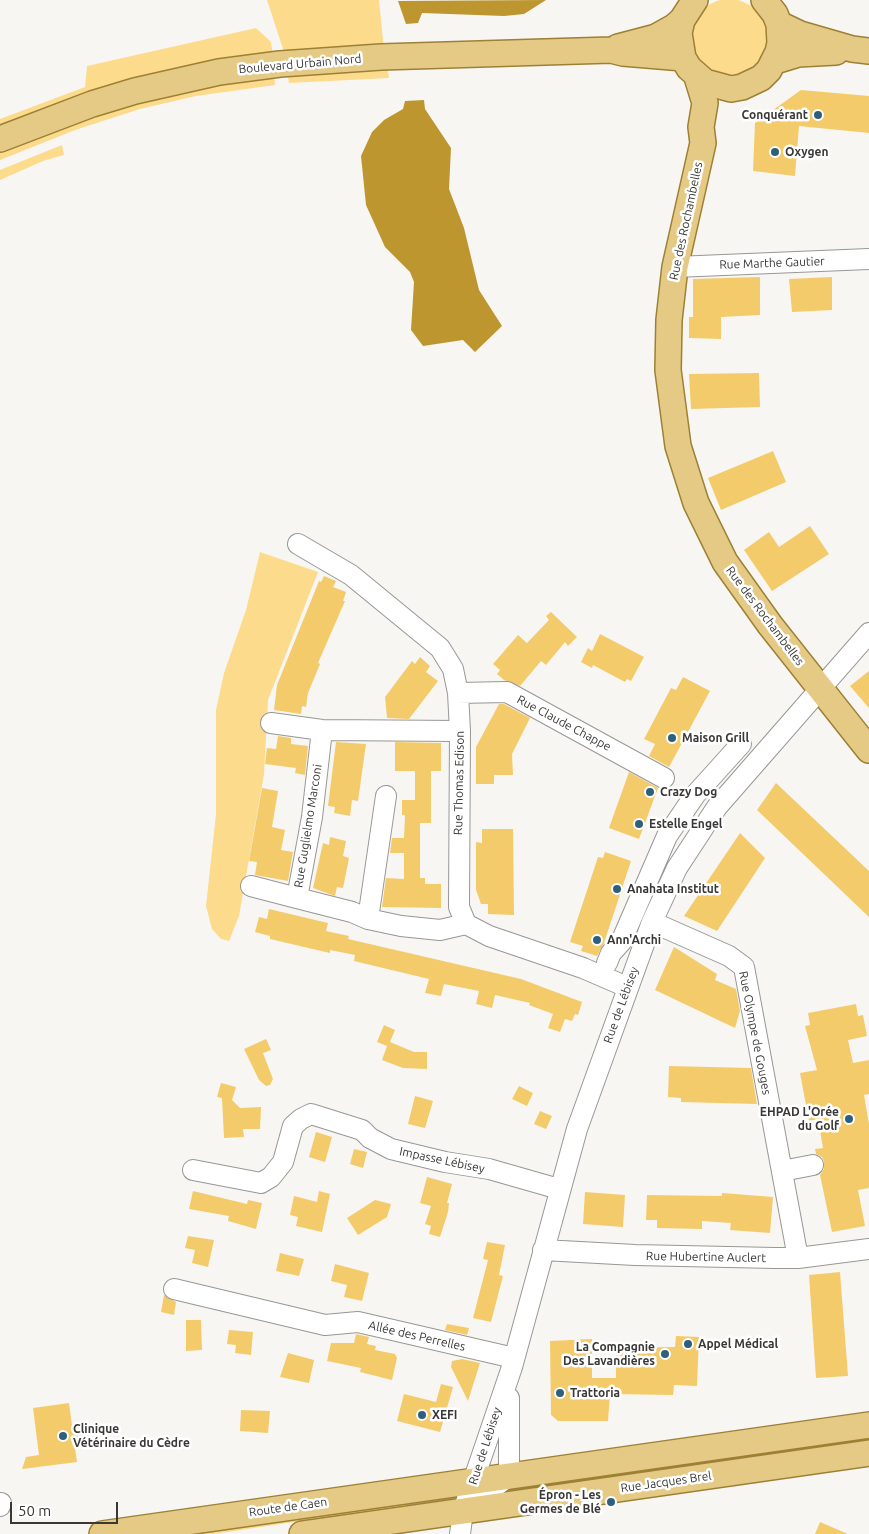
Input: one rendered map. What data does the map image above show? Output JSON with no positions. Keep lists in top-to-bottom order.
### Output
{
  "streets": {
    "main road": [
      "Boulevard Urbain Nord",
      "Rue des Rochambelles",
      "Rue Jacques Brel",
      "Route de Caen"
    ],
    "street": [
      "Rue Marthe Gautier",
      "Rue Claude Chappe",
      "Rue Thomas Edison",
      "Rue Guglielmo Marconi",
      "Rue de Lébisey",
      "Rue Olympe de Gouges",
      "Impasse Lébisey",
      "Rue Hubertine Auclert",
      "Allée des Perrelles"
    ]
  },
  "crossings": [
    ["Boulevard Urbain Nord", "Rue des Rochambelles"],
    ["Rue des Rochambelles", "Rue Marthe Gautier"],
    ["Rue des Rochambelles", "Rue de Lébisey"],
    ["Rue Claude Chappe", "Rue Thomas Edison"],
    ["Rue Thomas Edison", "Rue Guglielmo Marconi"],
    ["Rue de Lébisey", "Rue Olympe de Gouges"],
    ["Rue de Lébisey", "Impasse Lébisey"],
    ["Rue de Lébisey", "Rue Hubertine Auclert"],
    ["Rue de Lébisey", "Allée des Perrelles"],
    ["Rue de Lébisey", "Rue Jacques Brel"],
    ["Rue de Lébisey", "Route de Caen"],
    ["Rue Olympe de Gouges", "Rue Hubertine Auclert"]
  ],
  "places": [
    "Conquérant",
    "Oxygen",
    "Maison Grill",
    "Crazy Dog",
    "Estelle Engel",
    "Anahata Institut",
    "Ann'Archi",
    "EHPAD L'Orée du Golf",
    "Appel Médical",
    "La Compagnie Des Lavandières",
    "Trattoria",
    "XEFI",
    "Clinique Vétérinaire du Cèdre",
    "Épron - Les Germes de Blé"
  ],
  "scale_bar": "50 m"
}
